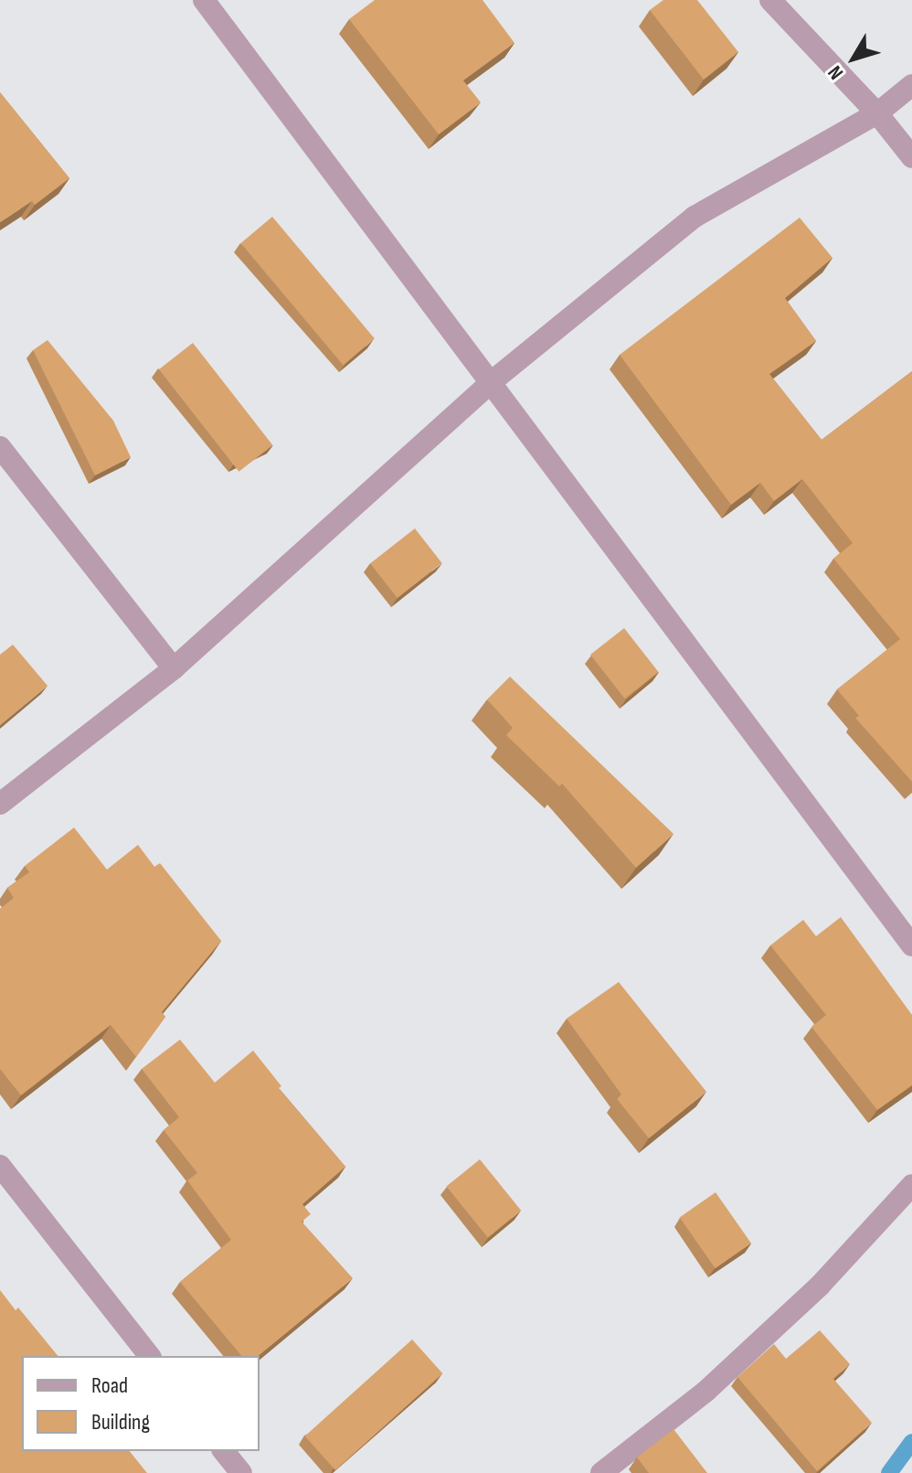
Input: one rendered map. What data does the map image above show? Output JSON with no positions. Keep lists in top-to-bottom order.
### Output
{
  "legend": ["Road", "Building"],
  "north": "bottom left"
}
